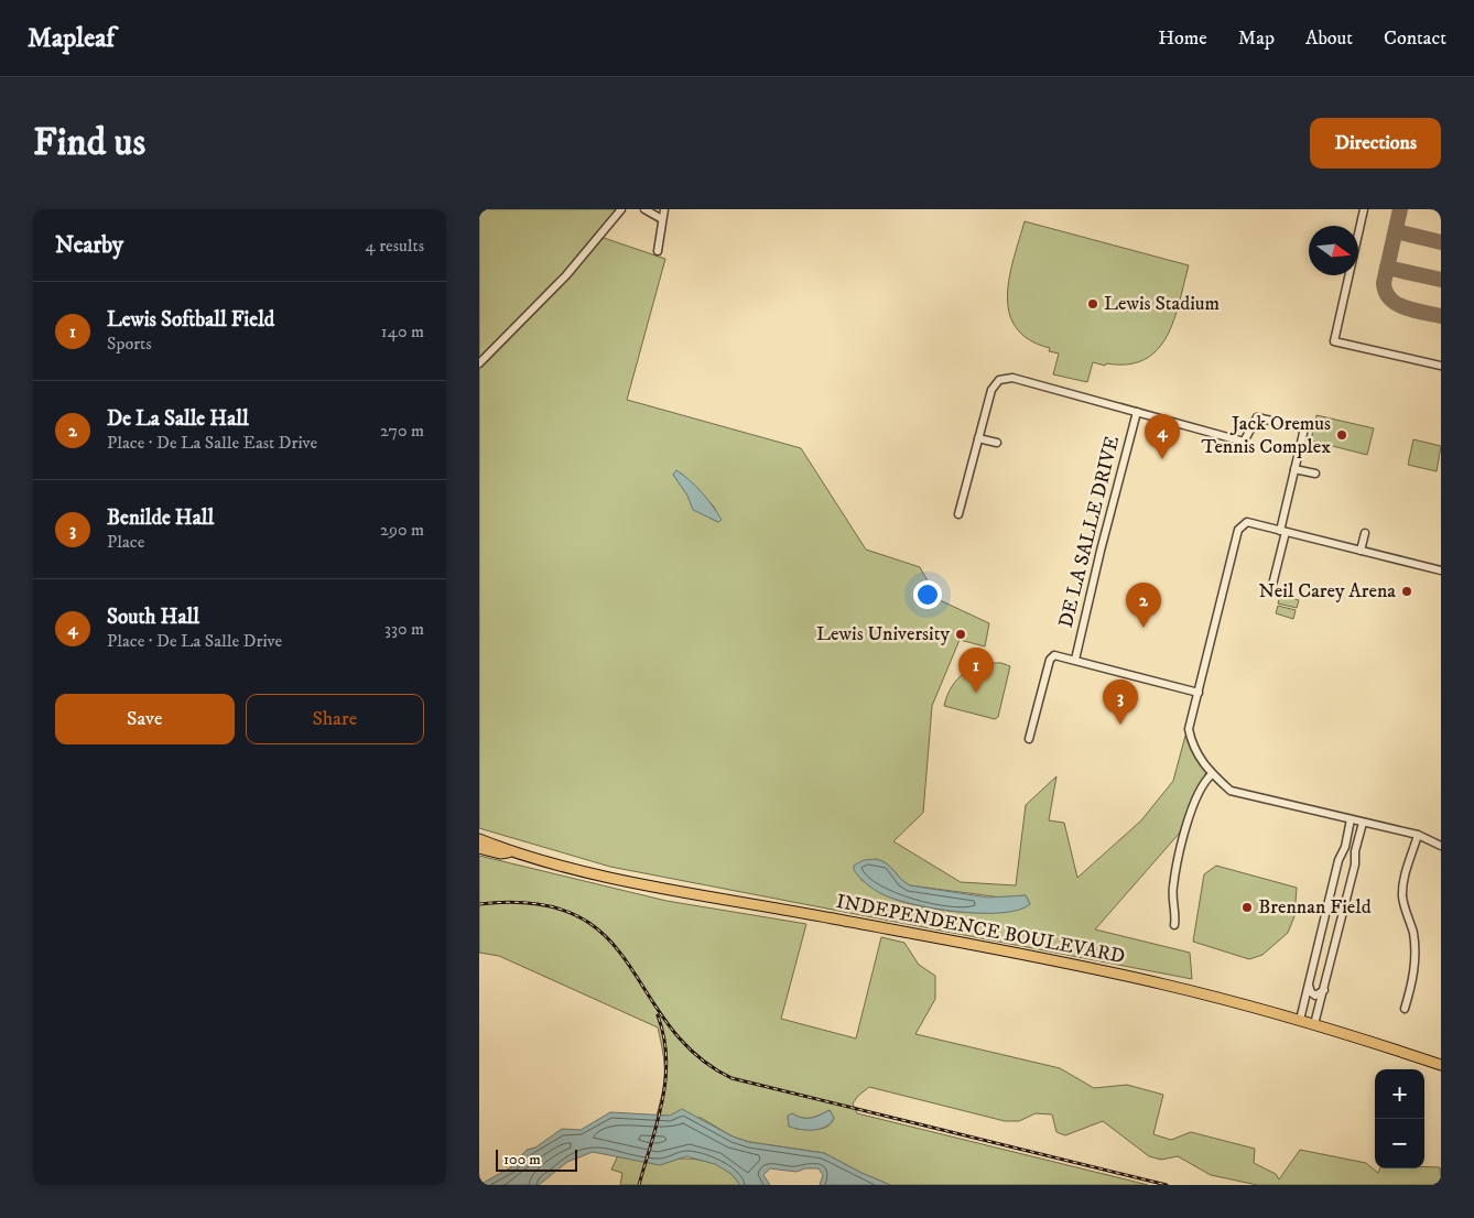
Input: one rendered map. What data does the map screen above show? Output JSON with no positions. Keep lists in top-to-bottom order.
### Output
{
  "streets": {
    "main road": ["INDEPENDENCE BOULEVARD"],
    "street": ["DE LA SALLE DRIVE"]
  },
  "places": [
    "Lewis Stadium",
    "Jack Oremus Tennis Complex",
    "Neil Carey Arena",
    "Lewis University",
    "Brennan Field"
  ],
  "scale_bar": "100 m",
  "north": "right",
  "page": {
    "header": "Mapleaf",
    "nav": [
      "Home",
      "Map",
      "About",
      "Contact"
    ],
    "buttons": [
      "Directions",
      ["Save", "Share"]
    ],
    "title": "Find us",
    "heading": ["Nearby", "4 results"],
    "list": [
      {
        "mark": "1",
        "name": "Lewis Softball Field",
        "note": "Sports",
        "value": "140 m"
      },
      {
        "mark": "2",
        "name": "De La Salle Hall",
        "note": "Place · De La Salle East Drive",
        "value": "270 m"
      },
      {
        "mark": "3",
        "name": "Benilde Hall",
        "note": "Place",
        "value": "290 m"
      },
      {
        "mark": "4",
        "name": "South Hall",
        "note": "Place · De La Salle Drive",
        "value": "330 m"
      }
    ],
    "pins": [
      "4",
      "2",
      "1",
      "3"
    ],
    "map_buttons": ["+", "−"],
    "scale": "100 m"
  }
}
